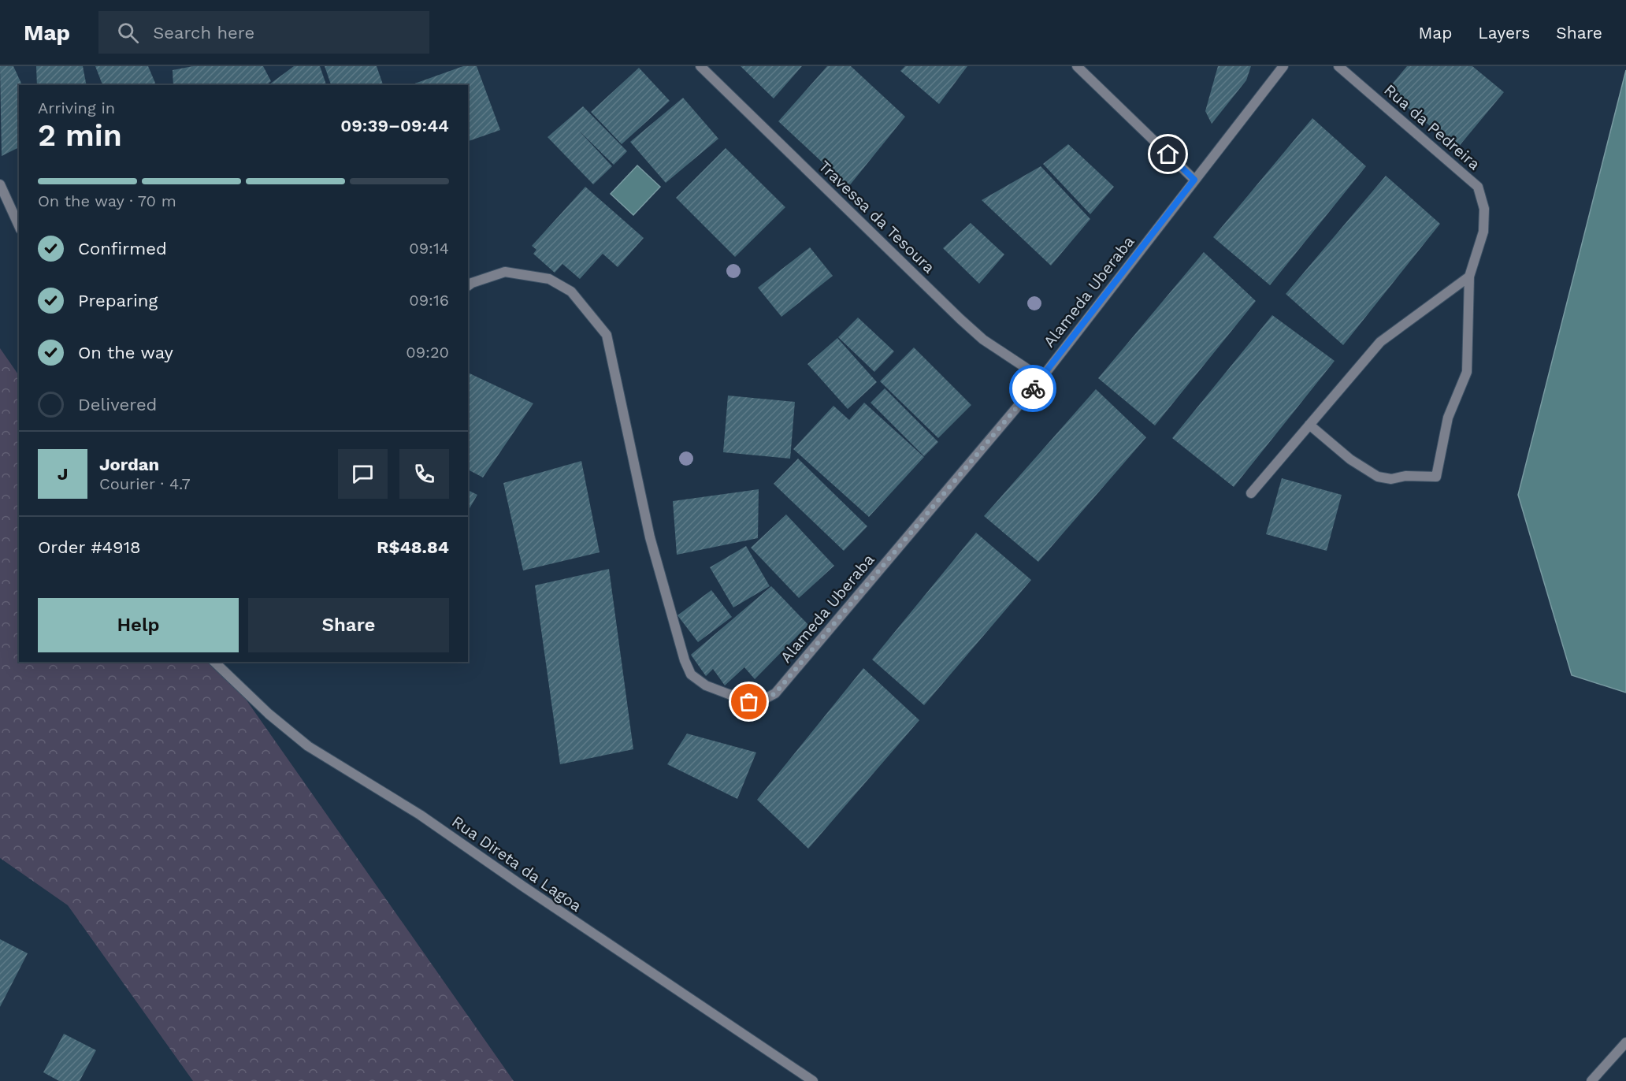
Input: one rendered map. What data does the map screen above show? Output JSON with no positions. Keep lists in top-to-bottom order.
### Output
{
  "streets": {
    "street": [
      "Rua da Pedreira",
      "Travessa da Tesoura",
      "Alameda Uberaba",
      "Rua Direta da Lagoa"
    ]
  },
  "crossings": [
    ["Travessa da Tesoura", "Alameda Uberaba"]
  ],
  "page": {
    "header": "Map",
    "search": "Search here",
    "nav": ["Map", "Layers", "Share"],
    "heading": ["2 min", "Arriving in", "09:39–09:44"],
    "panel": [
      "Jordan",
      "Courier · 4.7",
      "Order #4918",
      "R$48.84"
    ],
    "bar": "On the way · 70 m",
    "list": [
      ["Confirmed", "09:14"],
      ["Preparing", "09:16"],
      ["On the way", "09:20"],
      "Delivered"
    ],
    "round": "J",
    "buttons": ["Help", "Share"]
  }
}
